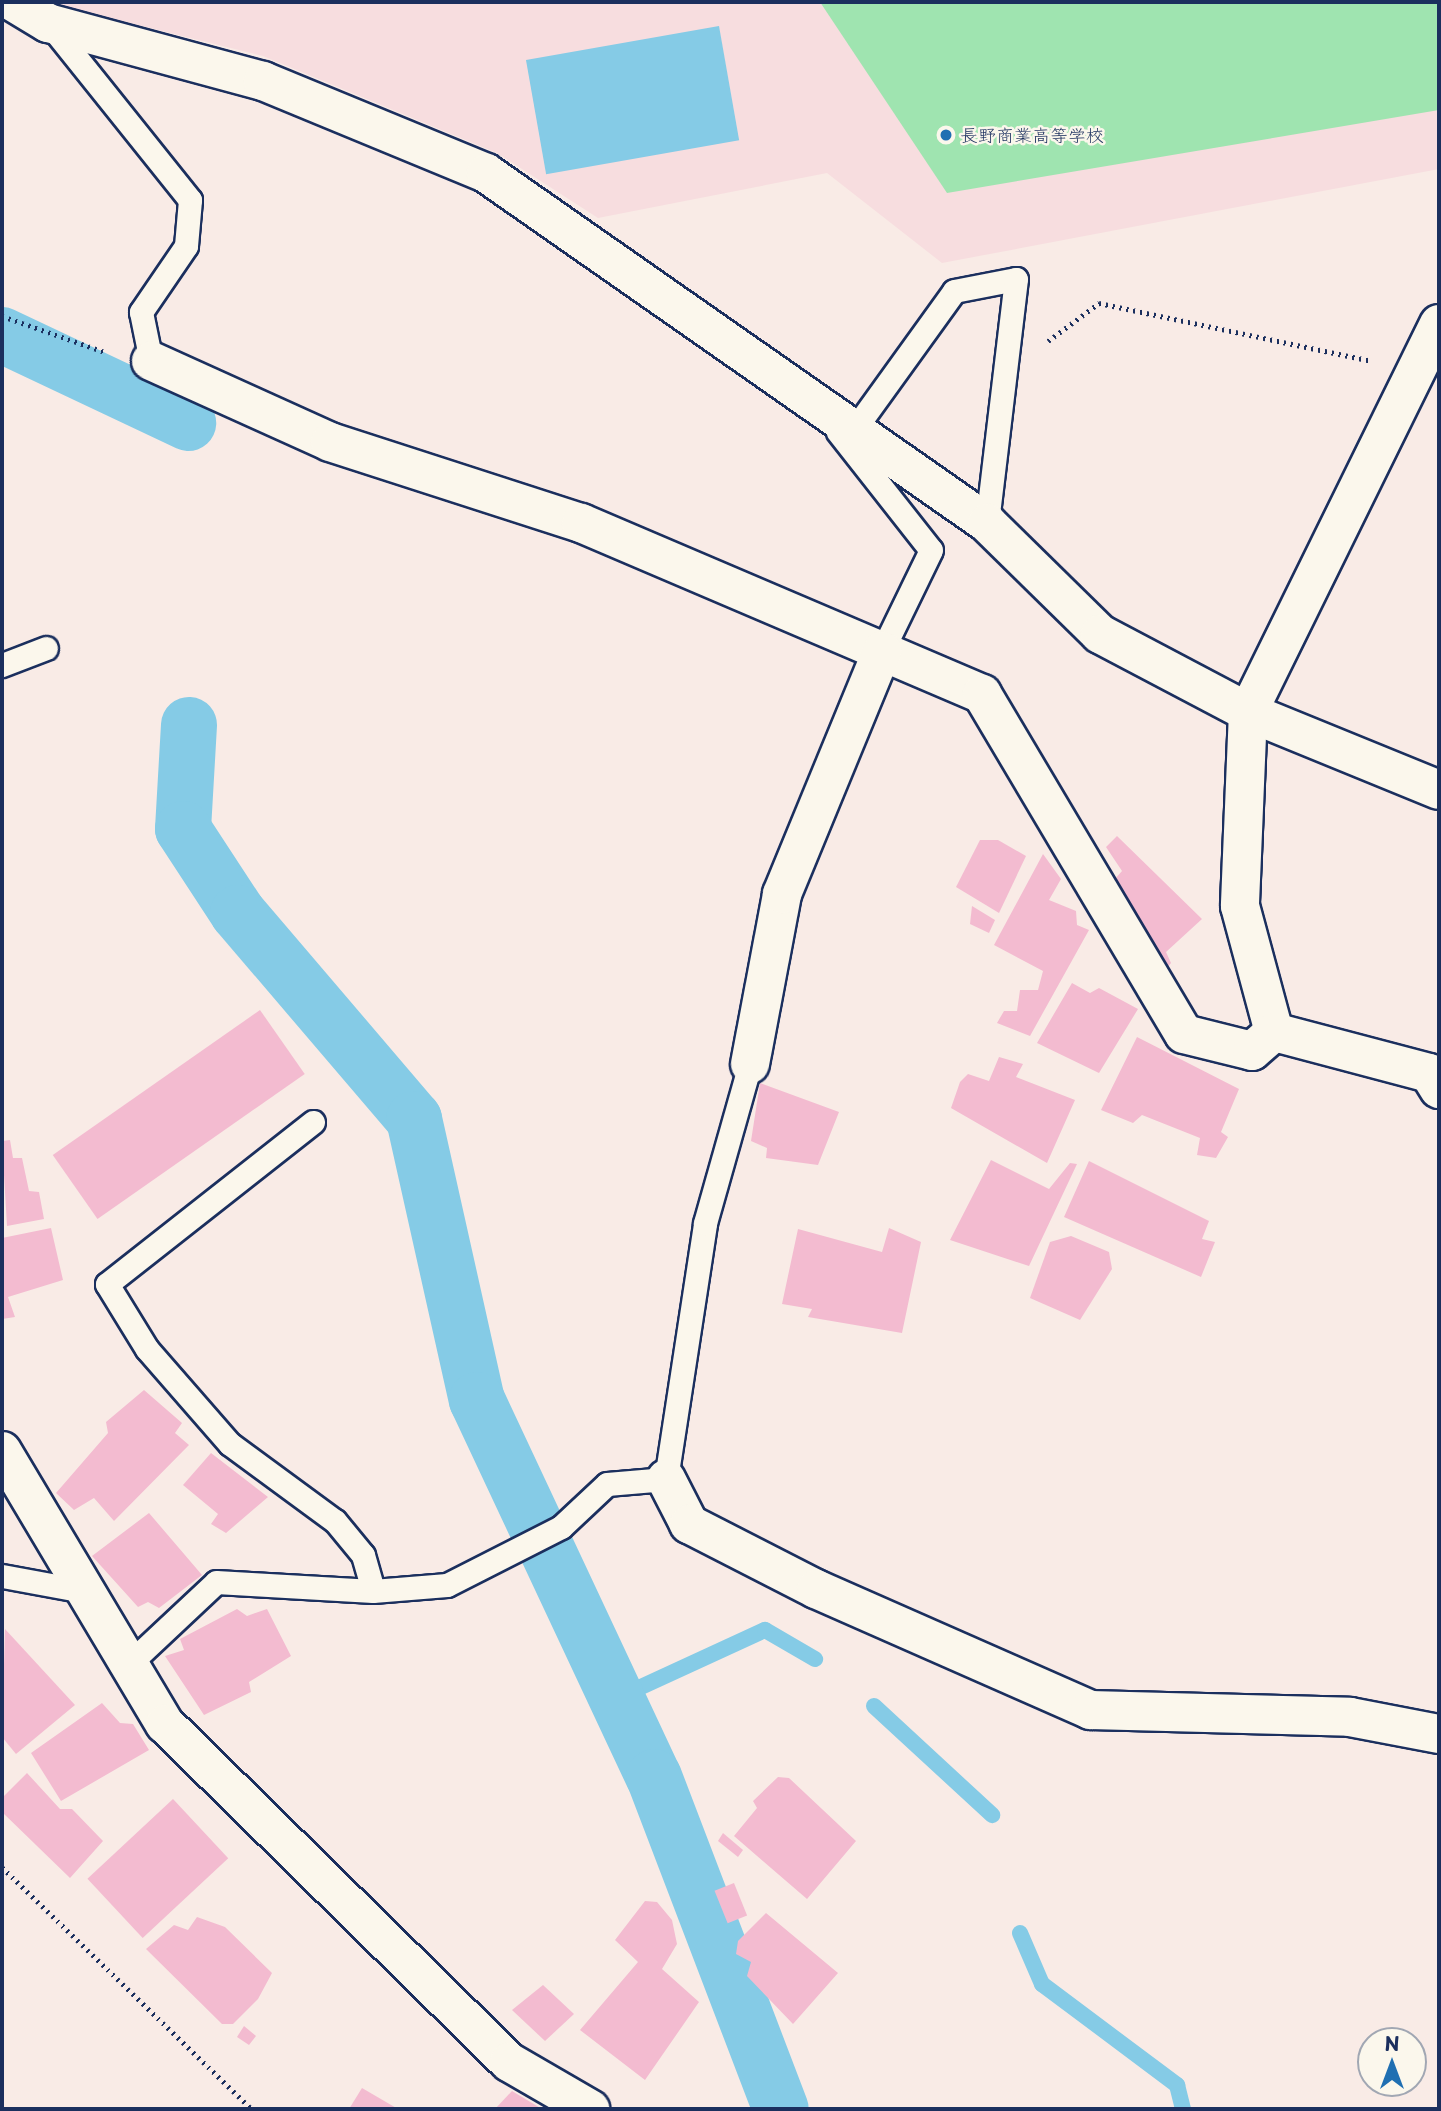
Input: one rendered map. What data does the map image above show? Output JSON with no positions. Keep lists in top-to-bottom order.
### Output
{
  "places": ["長野商業高等学校"],
  "north": "top"
}
